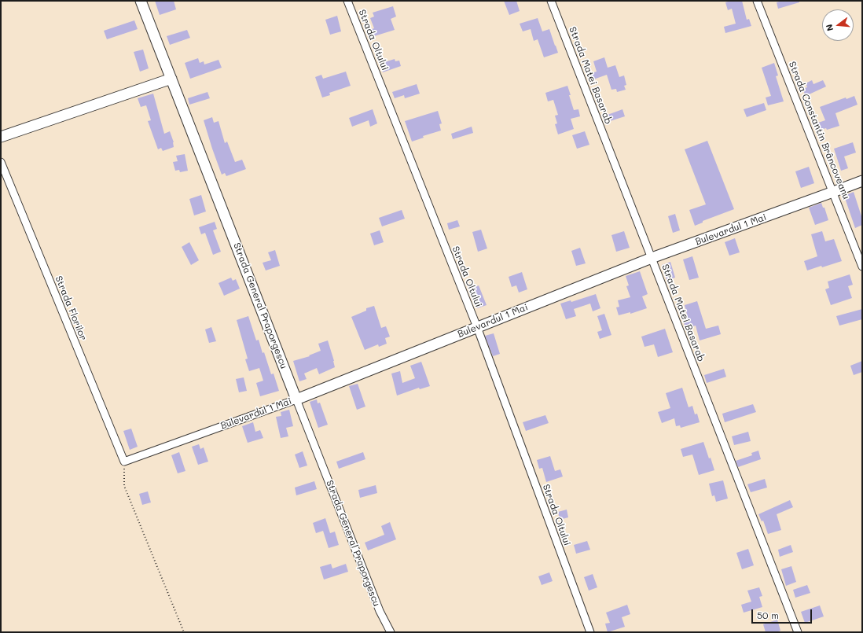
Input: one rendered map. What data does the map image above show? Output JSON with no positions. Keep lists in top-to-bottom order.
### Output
{
  "streets": {
    "street": [
      "Strada Oltului",
      "Strada Matei Basarab",
      "Strada Constantin Brâncoveanu",
      "Bulevardul 1 Mai",
      "Strada General Praporgescu",
      "Strada Florilor"
    ]
  },
  "crossings": [
    ["Strada Oltului", "Bulevardul 1 Mai"],
    ["Strada Matei Basarab", "Bulevardul 1 Mai"],
    ["Strada Constantin Brâncoveanu", "Bulevardul 1 Mai"],
    ["Bulevardul 1 Mai", "Strada General Praporgescu"],
    ["Bulevardul 1 Mai", "Strada Florilor"]
  ],
  "scale_bar": "50 m",
  "north": "left"
}
